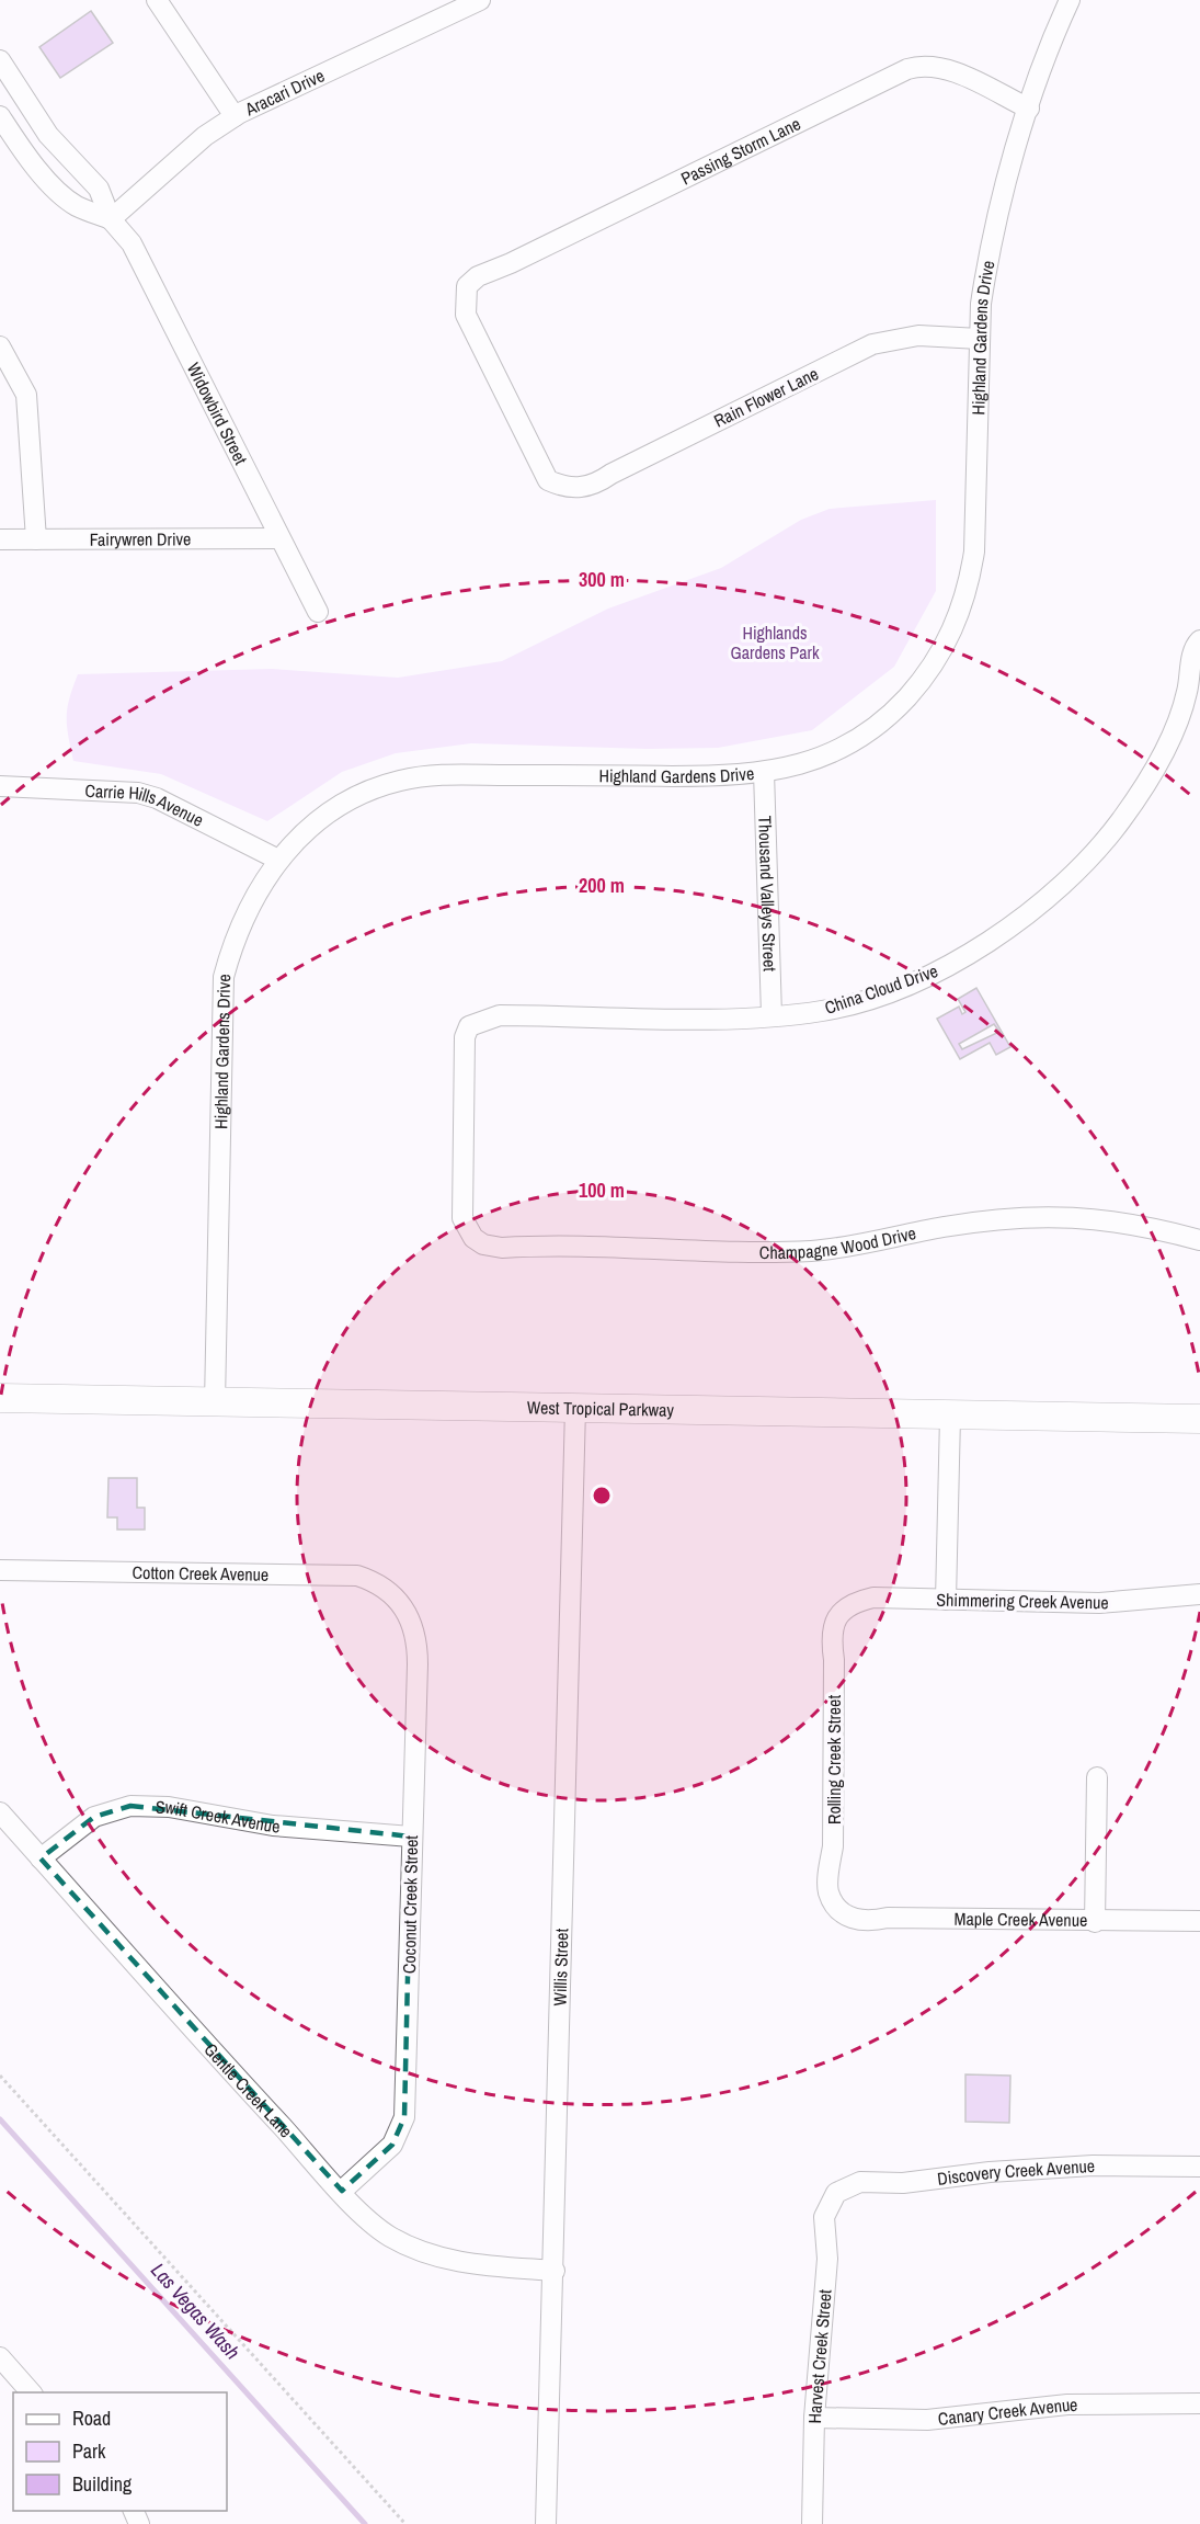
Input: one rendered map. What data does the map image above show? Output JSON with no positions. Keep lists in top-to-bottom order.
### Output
{
  "streets": {
    "main road": ["West Tropical Parkway"],
    "street": [
      "Aracari Drive",
      "Passing Storm Lane",
      "Highland Gardens Drive",
      "Rain Flower Lane",
      "Widowbird Street",
      "Fairywren Drive",
      "Carrie Hills Avenue",
      "Thousand Valleys Street",
      "China Cloud Drive",
      "Champagne Wood Drive",
      "Cotton Creek Avenue",
      "Shimmering Creek Avenue",
      "Rolling Creek Street",
      "Swift Creek Avenue",
      "Coconut Creek Street",
      "Maple Creek Avenue",
      "Willis Street",
      "Gentle Creek Lane",
      "Discovery Creek Avenue",
      "Harvest Creek Street",
      "Canary Creek Avenue"
    ]
  },
  "crossings": [
    ["Aracari Drive", "Widowbird Street"],
    ["Passing Storm Lane", "Highland Gardens Drive"],
    ["Passing Storm Lane", "Rain Flower Lane"],
    ["Highland Gardens Drive", "Rain Flower Lane"],
    ["Highland Gardens Drive", "Carrie Hills Avenue"],
    ["Highland Gardens Drive", "Thousand Valleys Street"],
    ["Highland Gardens Drive", "West Tropical Parkway"],
    ["Widowbird Street", "Fairywren Drive"],
    ["Thousand Valleys Street", "China Cloud Drive"],
    ["China Cloud Drive", "Champagne Wood Drive"],
    ["West Tropical Parkway", "Willis Street"],
    ["Cotton Creek Avenue", "Coconut Creek Street"],
    ["Shimmering Creek Avenue", "Rolling Creek Street"],
    ["Rolling Creek Street", "Maple Creek Avenue"],
    ["Swift Creek Avenue", "Coconut Creek Street"],
    ["Swift Creek Avenue", "Gentle Creek Lane"],
    ["Coconut Creek Street", "Gentle Creek Lane"],
    ["Willis Street", "Gentle Creek Lane"],
    ["Discovery Creek Avenue", "Harvest Creek Street"],
    ["Harvest Creek Street", "Canary Creek Avenue"]
  ],
  "water": ["Las Vegas Wash"],
  "parks": ["Highlands Gardens Park"],
  "legend": ["Road", "Park", "Building"],
  "rings": ["300 m", "200 m", "100 m"]
}
